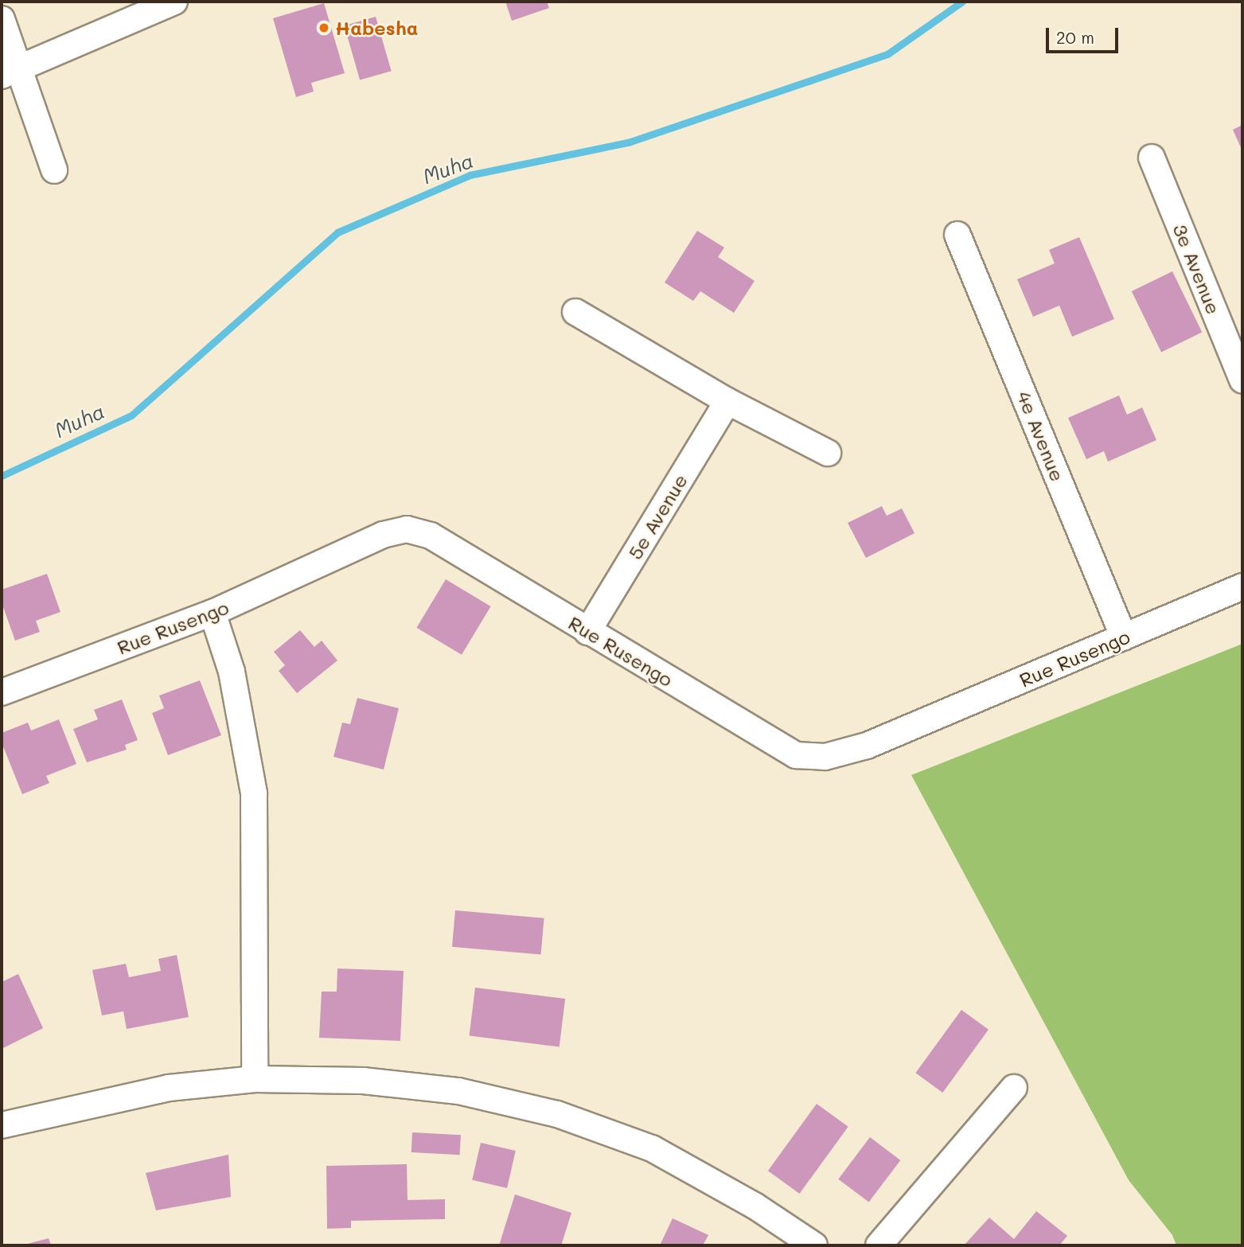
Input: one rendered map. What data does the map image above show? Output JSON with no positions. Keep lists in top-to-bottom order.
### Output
{
  "streets": {
    "street": [
      "3e Avenue",
      "4e Avenue",
      "5e Avenue",
      "Rue Rusengo"
    ]
  },
  "crossings": [
    ["4e Avenue", "Rue Rusengo"],
    ["5e Avenue", "Rue Rusengo"]
  ],
  "water": ["Muha"],
  "places": ["Habesha"],
  "scale_bar": "20 m"
}
